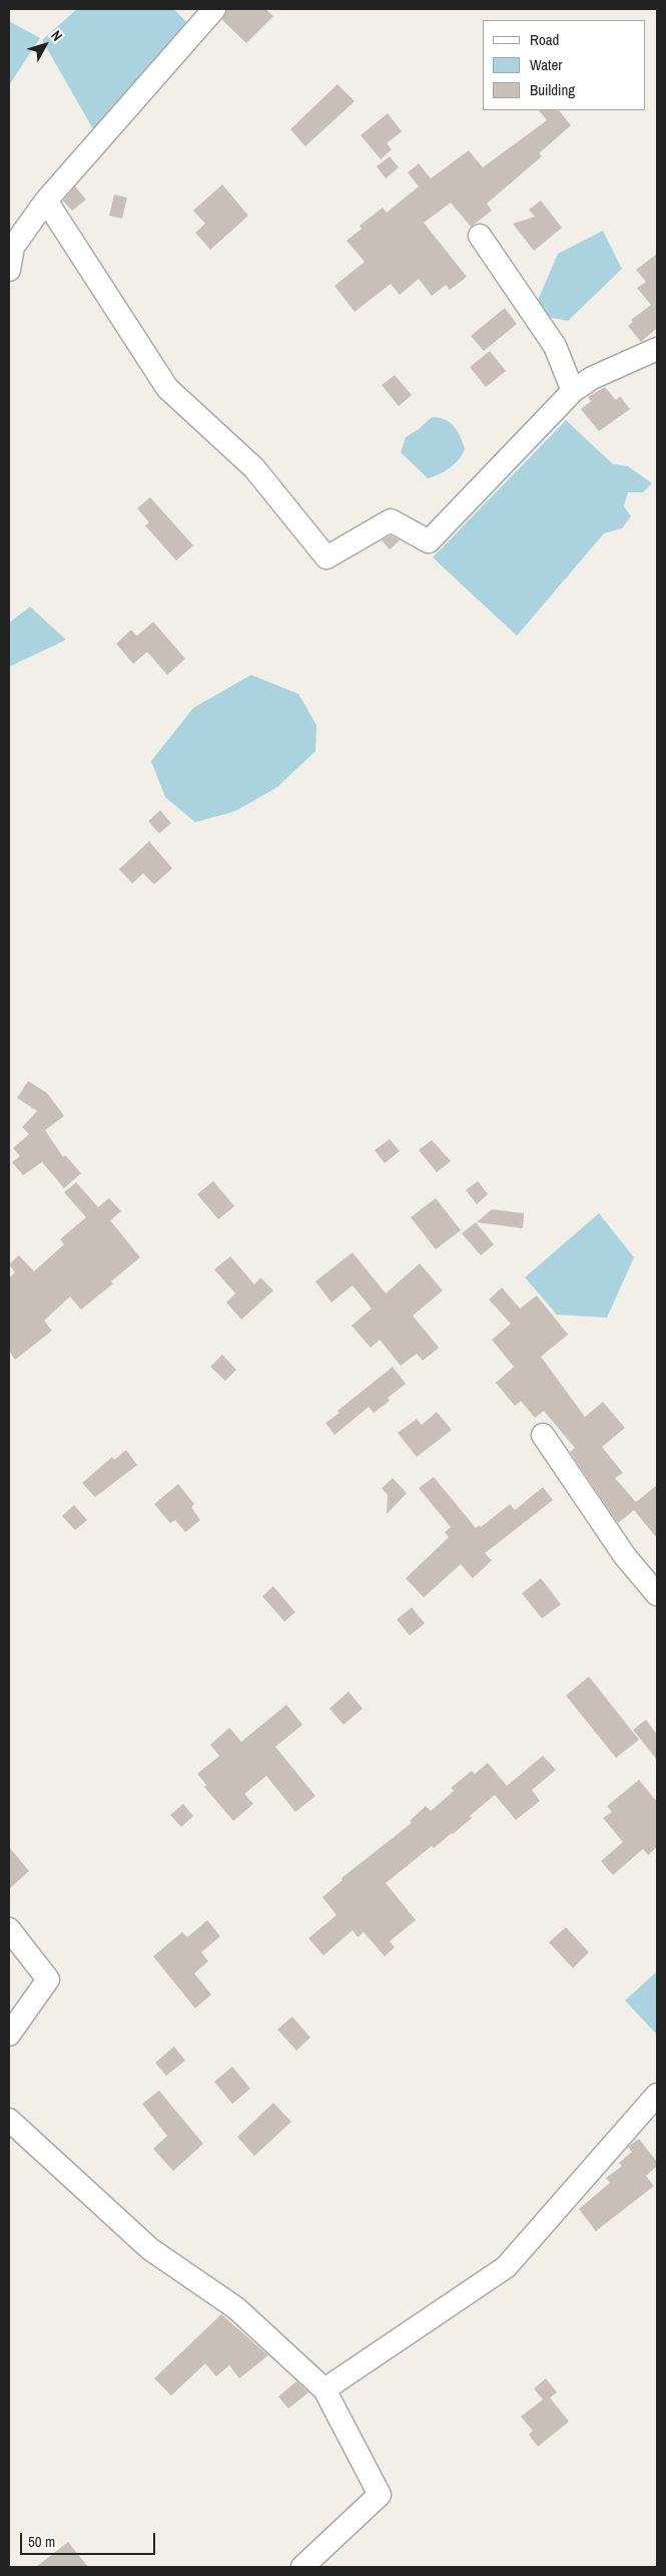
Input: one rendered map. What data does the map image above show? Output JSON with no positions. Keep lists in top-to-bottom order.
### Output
{
  "legend": ["Road", "Water", "Building"],
  "scale_bar": "50 m",
  "north": "top right"
}
